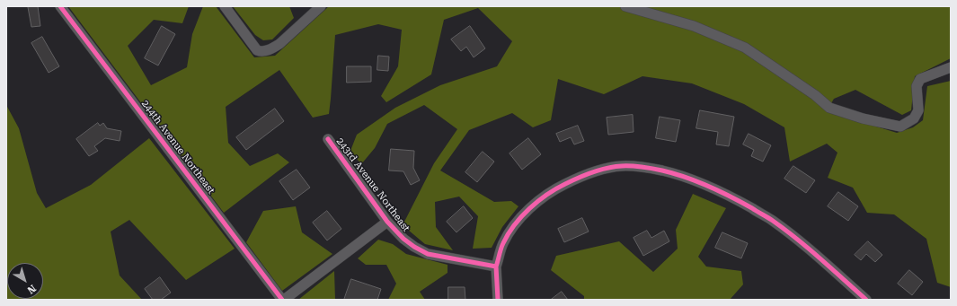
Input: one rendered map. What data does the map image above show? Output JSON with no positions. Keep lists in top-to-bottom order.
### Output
{
  "streets": {
    "street": ["244th Avenue Northeast", "243rd Avenue Northeast"]
  },
  "north": "bottom right"
}
